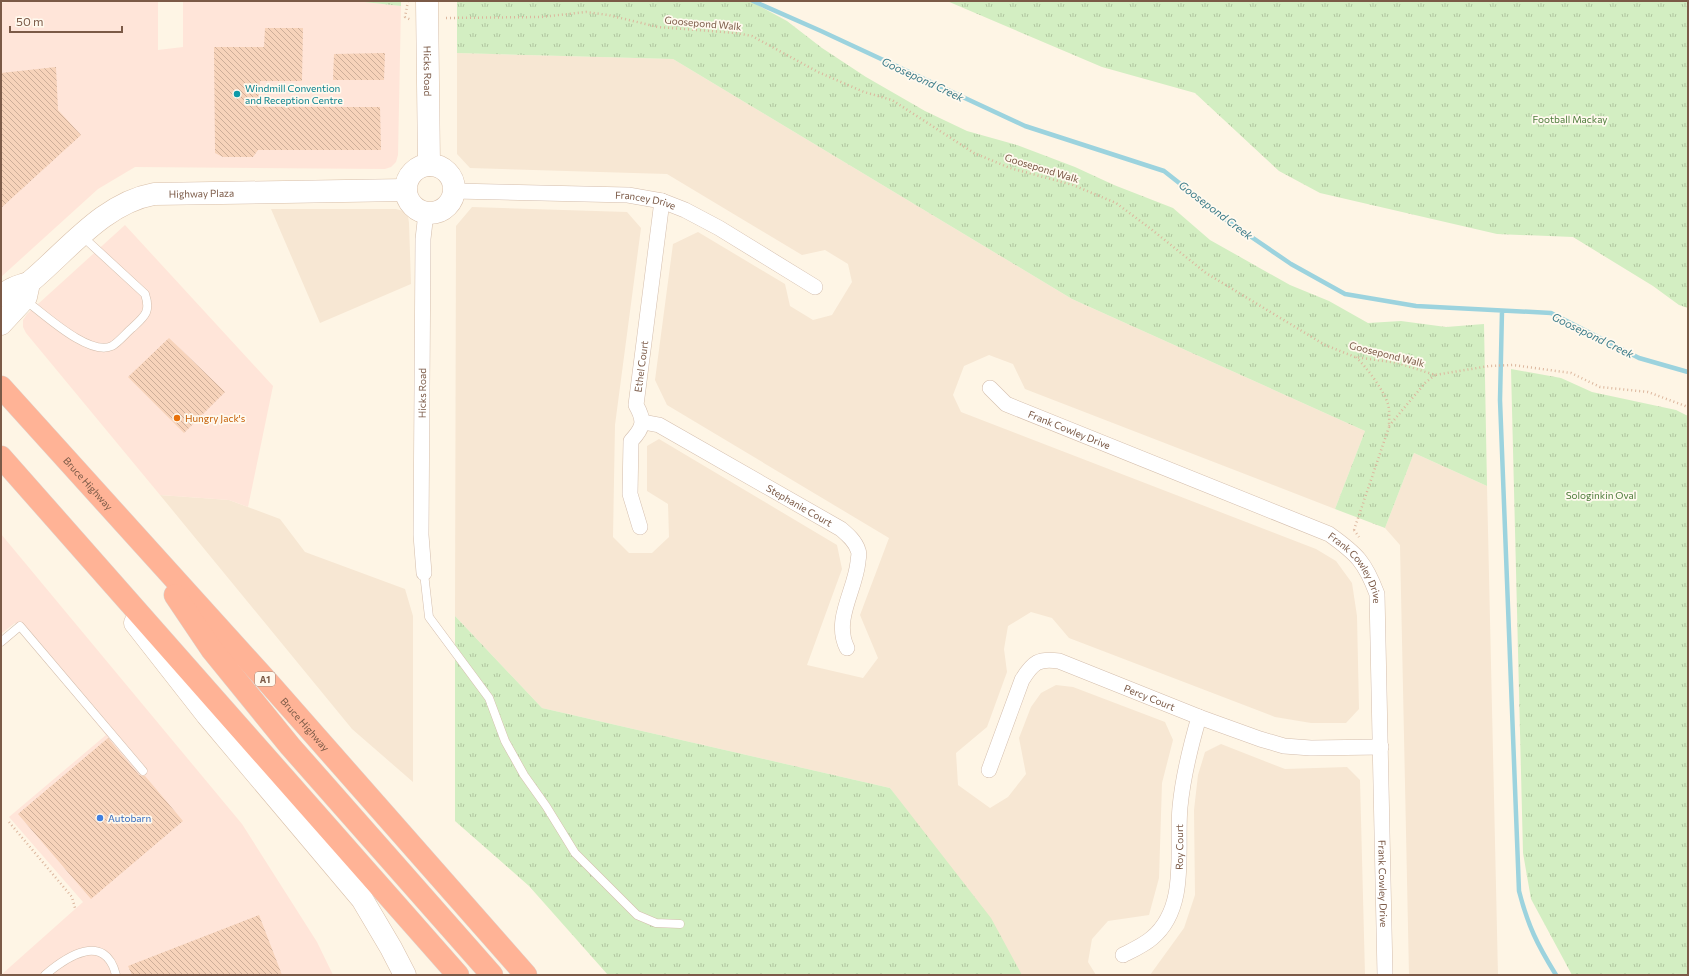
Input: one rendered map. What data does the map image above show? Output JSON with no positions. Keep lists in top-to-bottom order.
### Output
{
  "streets": {
    "highway": ["Bruce Highway", "A1"],
    "street": [
      "Hicks Road",
      "Highway Plaza",
      "Francey Drive",
      "Ethel Court",
      "Frank Cowley Drive",
      "Stephanie Court",
      "Percy Court",
      "Roy Court"
    ],
    "path": ["Goosepond Walk"]
  },
  "crossings": [
    ["Hicks Road", "Highway Plaza"],
    ["Hicks Road", "Francey Drive"],
    ["Highway Plaza", "Francey Drive"],
    ["Francey Drive", "Ethel Court"],
    ["Ethel Court", "Stephanie Court"],
    ["Frank Cowley Drive", "Percy Court"],
    ["Percy Court", "Roy Court"]
  ],
  "water": ["Goosepond Creek"],
  "parks": ["Football Mackay", "Sologinkin Oval"],
  "places": ["Windmill Convention and Reception Centre", "Hungry Jack's", "Autobarn"],
  "scale_bar": "50 m"
}
